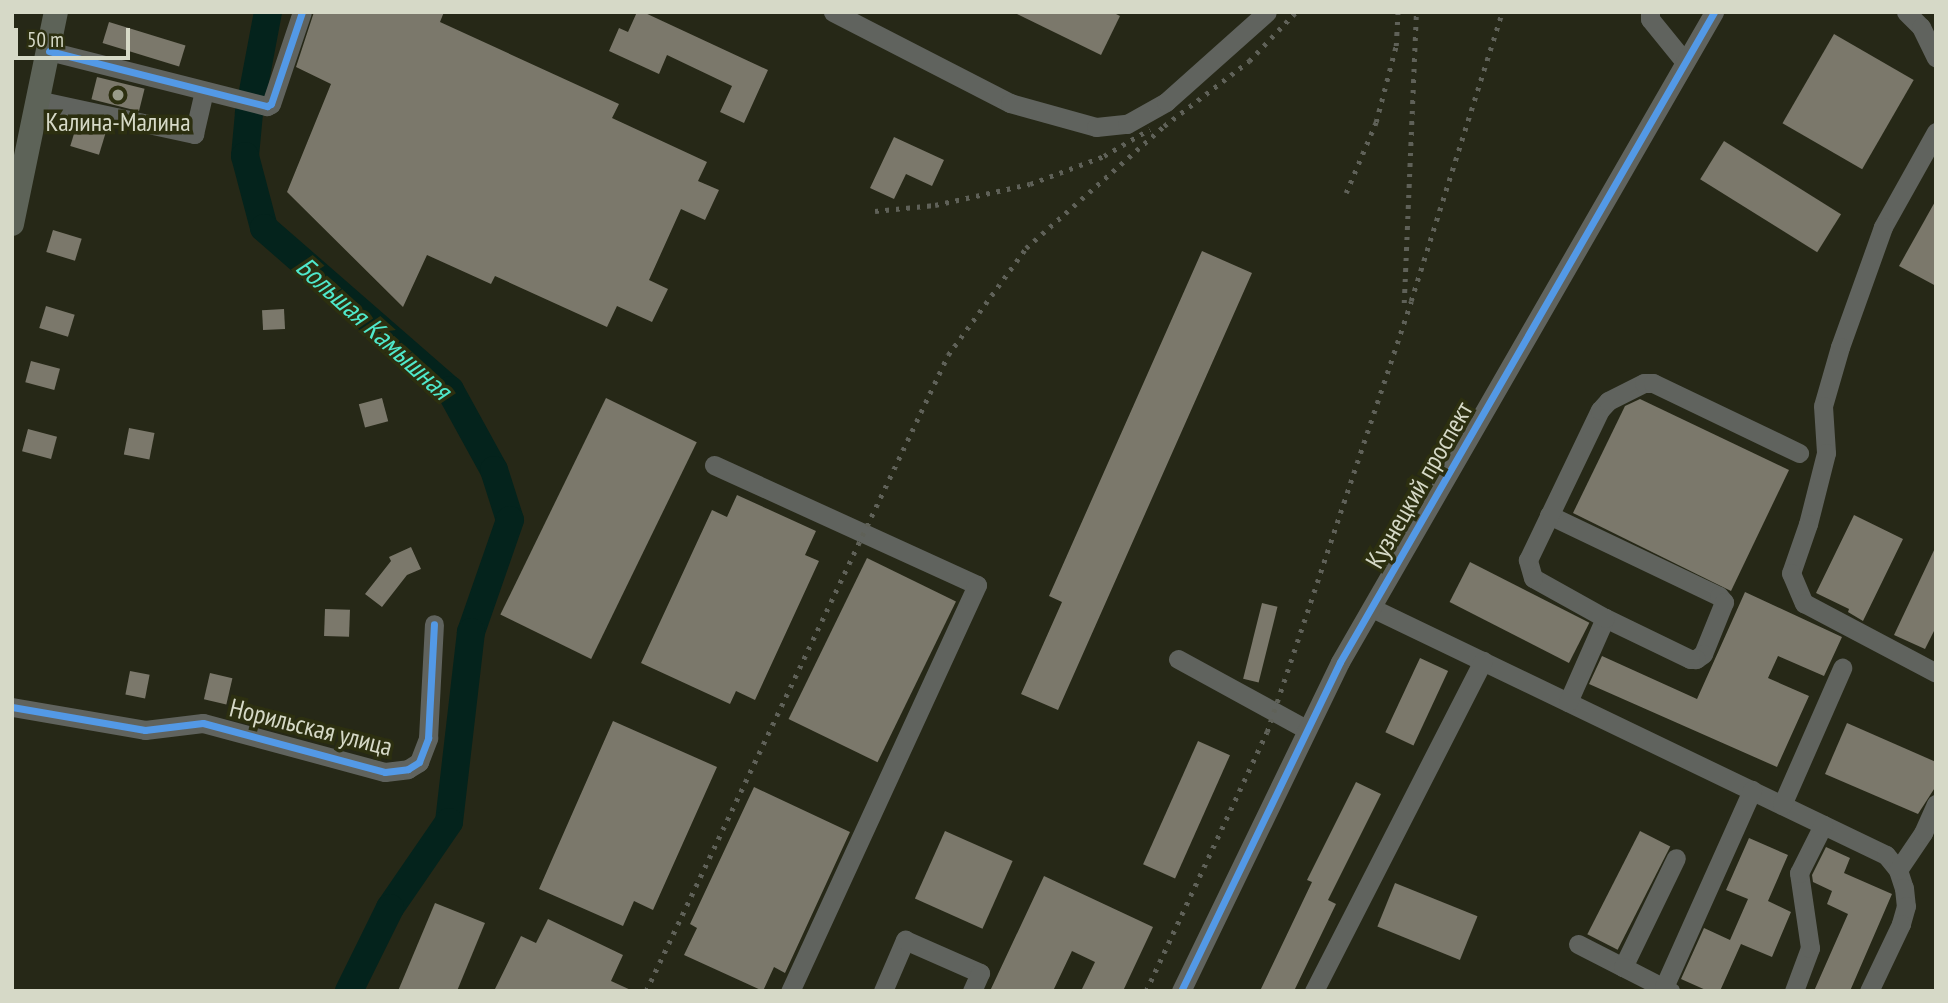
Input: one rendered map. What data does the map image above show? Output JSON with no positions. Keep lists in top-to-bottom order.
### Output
{
  "streets": {
    "street": ["Кузнецкий проспект", "Норильская улица"]
  },
  "water": ["Большая Камышная"],
  "places": ["Калина-Малина"],
  "scale_bar": "50 m"
}
